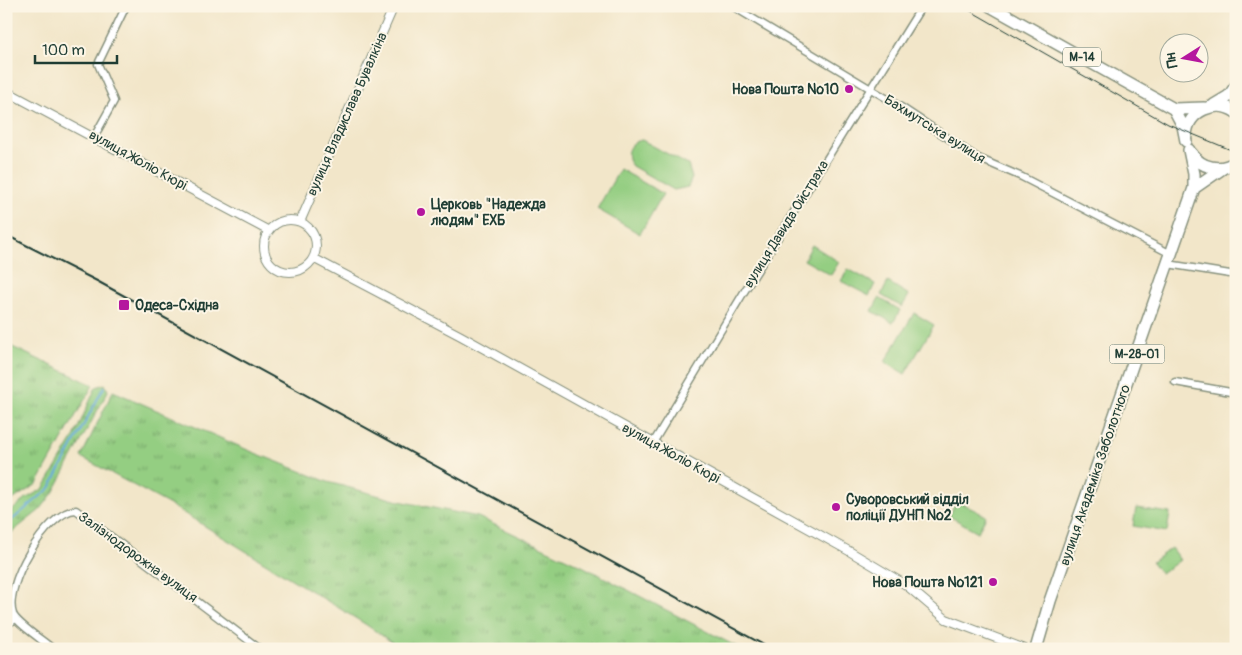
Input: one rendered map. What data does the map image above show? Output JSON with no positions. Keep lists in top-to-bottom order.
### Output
{
  "streets": {
    "highway": ["М-14", "М-28-01", "вулиця Академіка Заболотного"],
    "street": [
      "вулиця Владислава Бувалкіна",
      "Бахмутська вулиця",
      "вулиця Жоліо Кюрі",
      "вулиця Давида Ойстраха",
      "Залізнодорожна вулиця"
    ]
  },
  "crossings": [
    ["М-14", "вулиця Академіка Заболотного"],
    ["вулиця Владислава Бувалкіна", "вулиця Жоліо Кюрі"],
    ["Бахмутська вулиця", "вулиця Давида Ойстраха"],
    ["Бахмутська вулиця", "вулиця Академіка Заболотного"],
    ["вулиця Жоліо Кюрі", "вулиця Давида Ойстраха"]
  ],
  "places": {
    "other": [
      "Нова Пошта №10",
      "Церковь \"Надежда людям\" ЕХБ",
      "Суворовський відділ поліції ДУНП №2",
      "Нова Пошта №121"
    ],
    "transit": ["Одеса-Східна"]
  },
  "scale_bar": "100 m",
  "north": "left"
}
